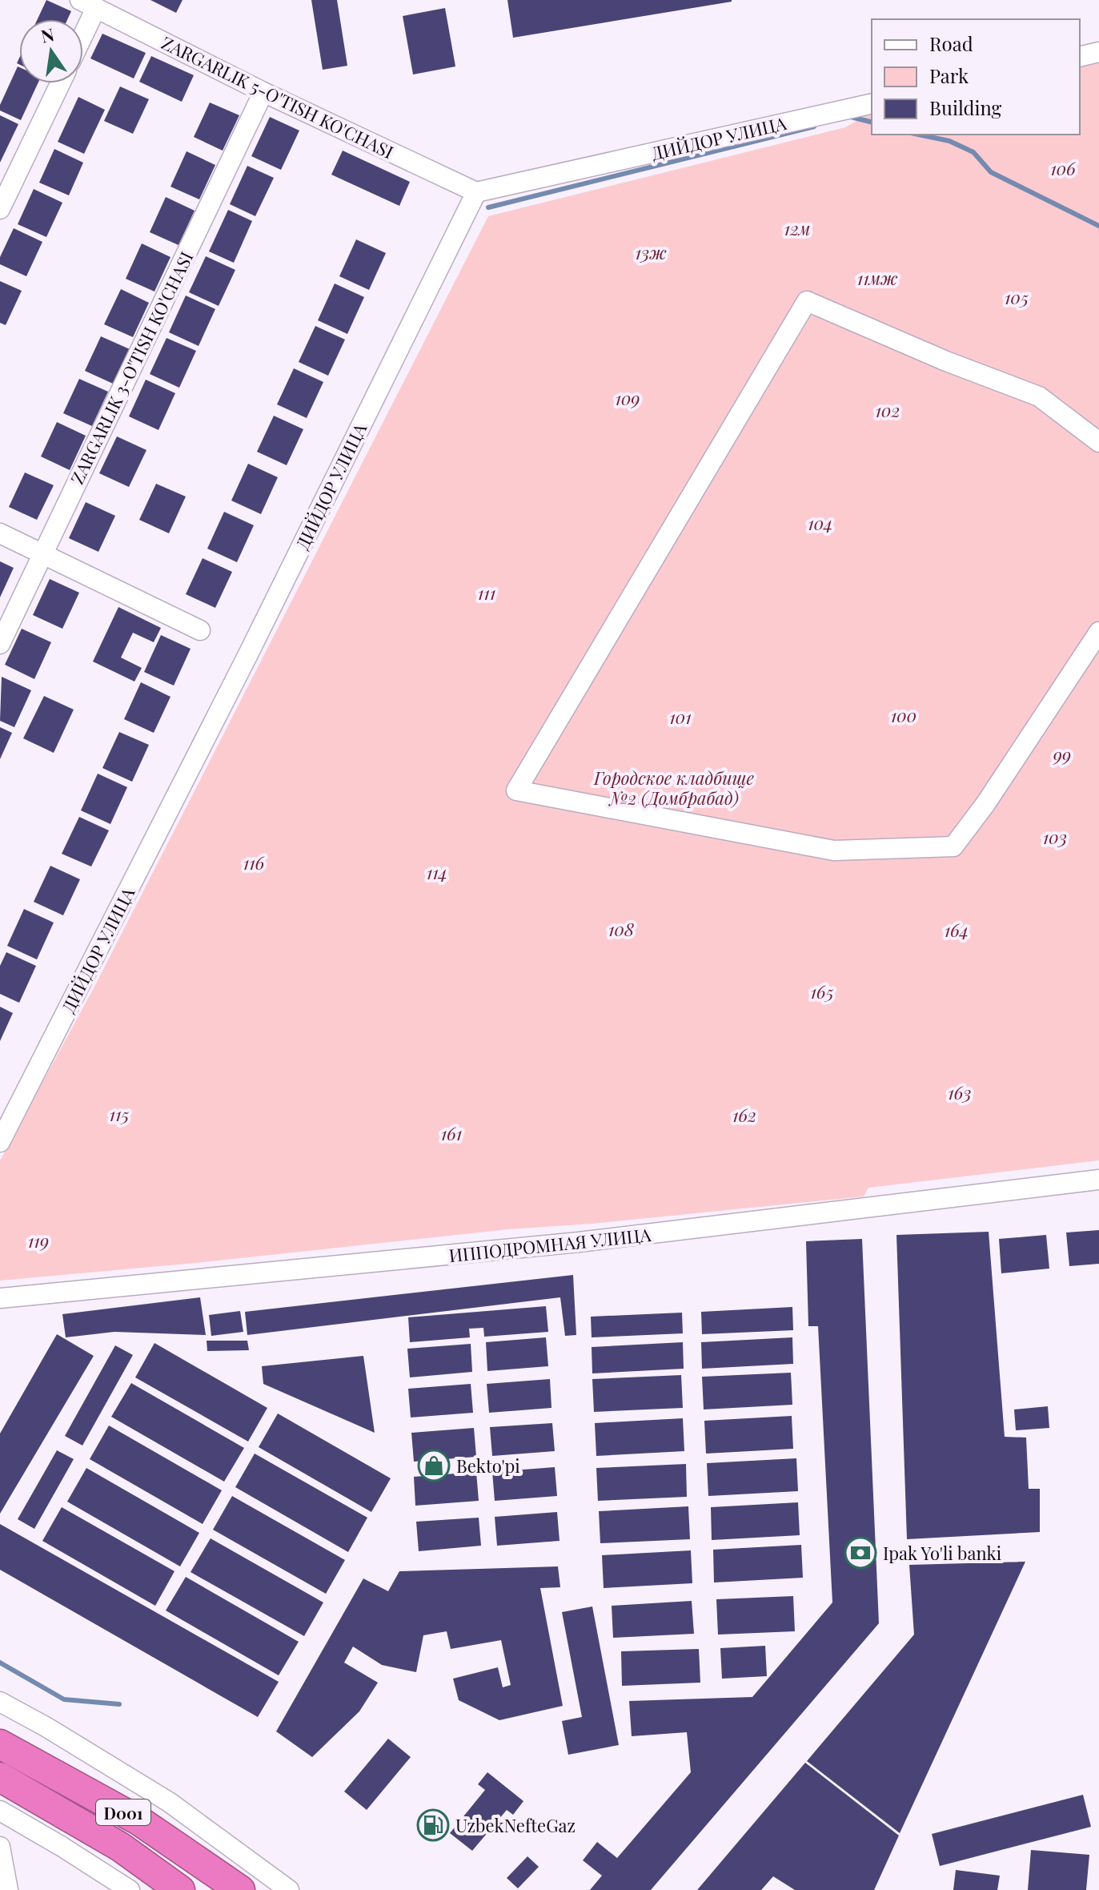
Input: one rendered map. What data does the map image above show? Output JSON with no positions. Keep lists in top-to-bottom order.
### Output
{
  "streets": {
    "highway": ["D001"],
    "street": [
      "ZARGARLIK 5-O'TISH KO'CHASI",
      "ДИЙДОР УЛИЦА",
      "ZARGARLIK 3-O'TISH KO'CHASI",
      "ИППОДРОМНАЯ УЛИЦА"
    ]
  },
  "crossings": [
    ["ZARGARLIK 5-O'TISH KO'CHASI", "ДИЙДОР УЛИЦА"],
    ["ZARGARLIK 5-O'TISH KO'CHASI", "ZARGARLIK 3-O'TISH KO'CHASI"]
  ],
  "parks": [
    "106",
    "12м",
    "13ж",
    "11мж",
    "105",
    "109",
    "102",
    "104",
    "111",
    "100",
    "101",
    "99",
    "Городское кладбище №2 (Домбрабад)",
    "103",
    "116",
    "114",
    "108",
    "164",
    "165",
    "163",
    "115",
    "162",
    "161",
    "119"
  ],
  "places": {
    "shop": ["Bekto'pi"],
    "bank": ["Ipak Yo'li banki"],
    "fuel station": ["UzbekNefteGaz"]
  },
  "legend": ["Road", "Park", "Building"],
  "north": "top"
}
